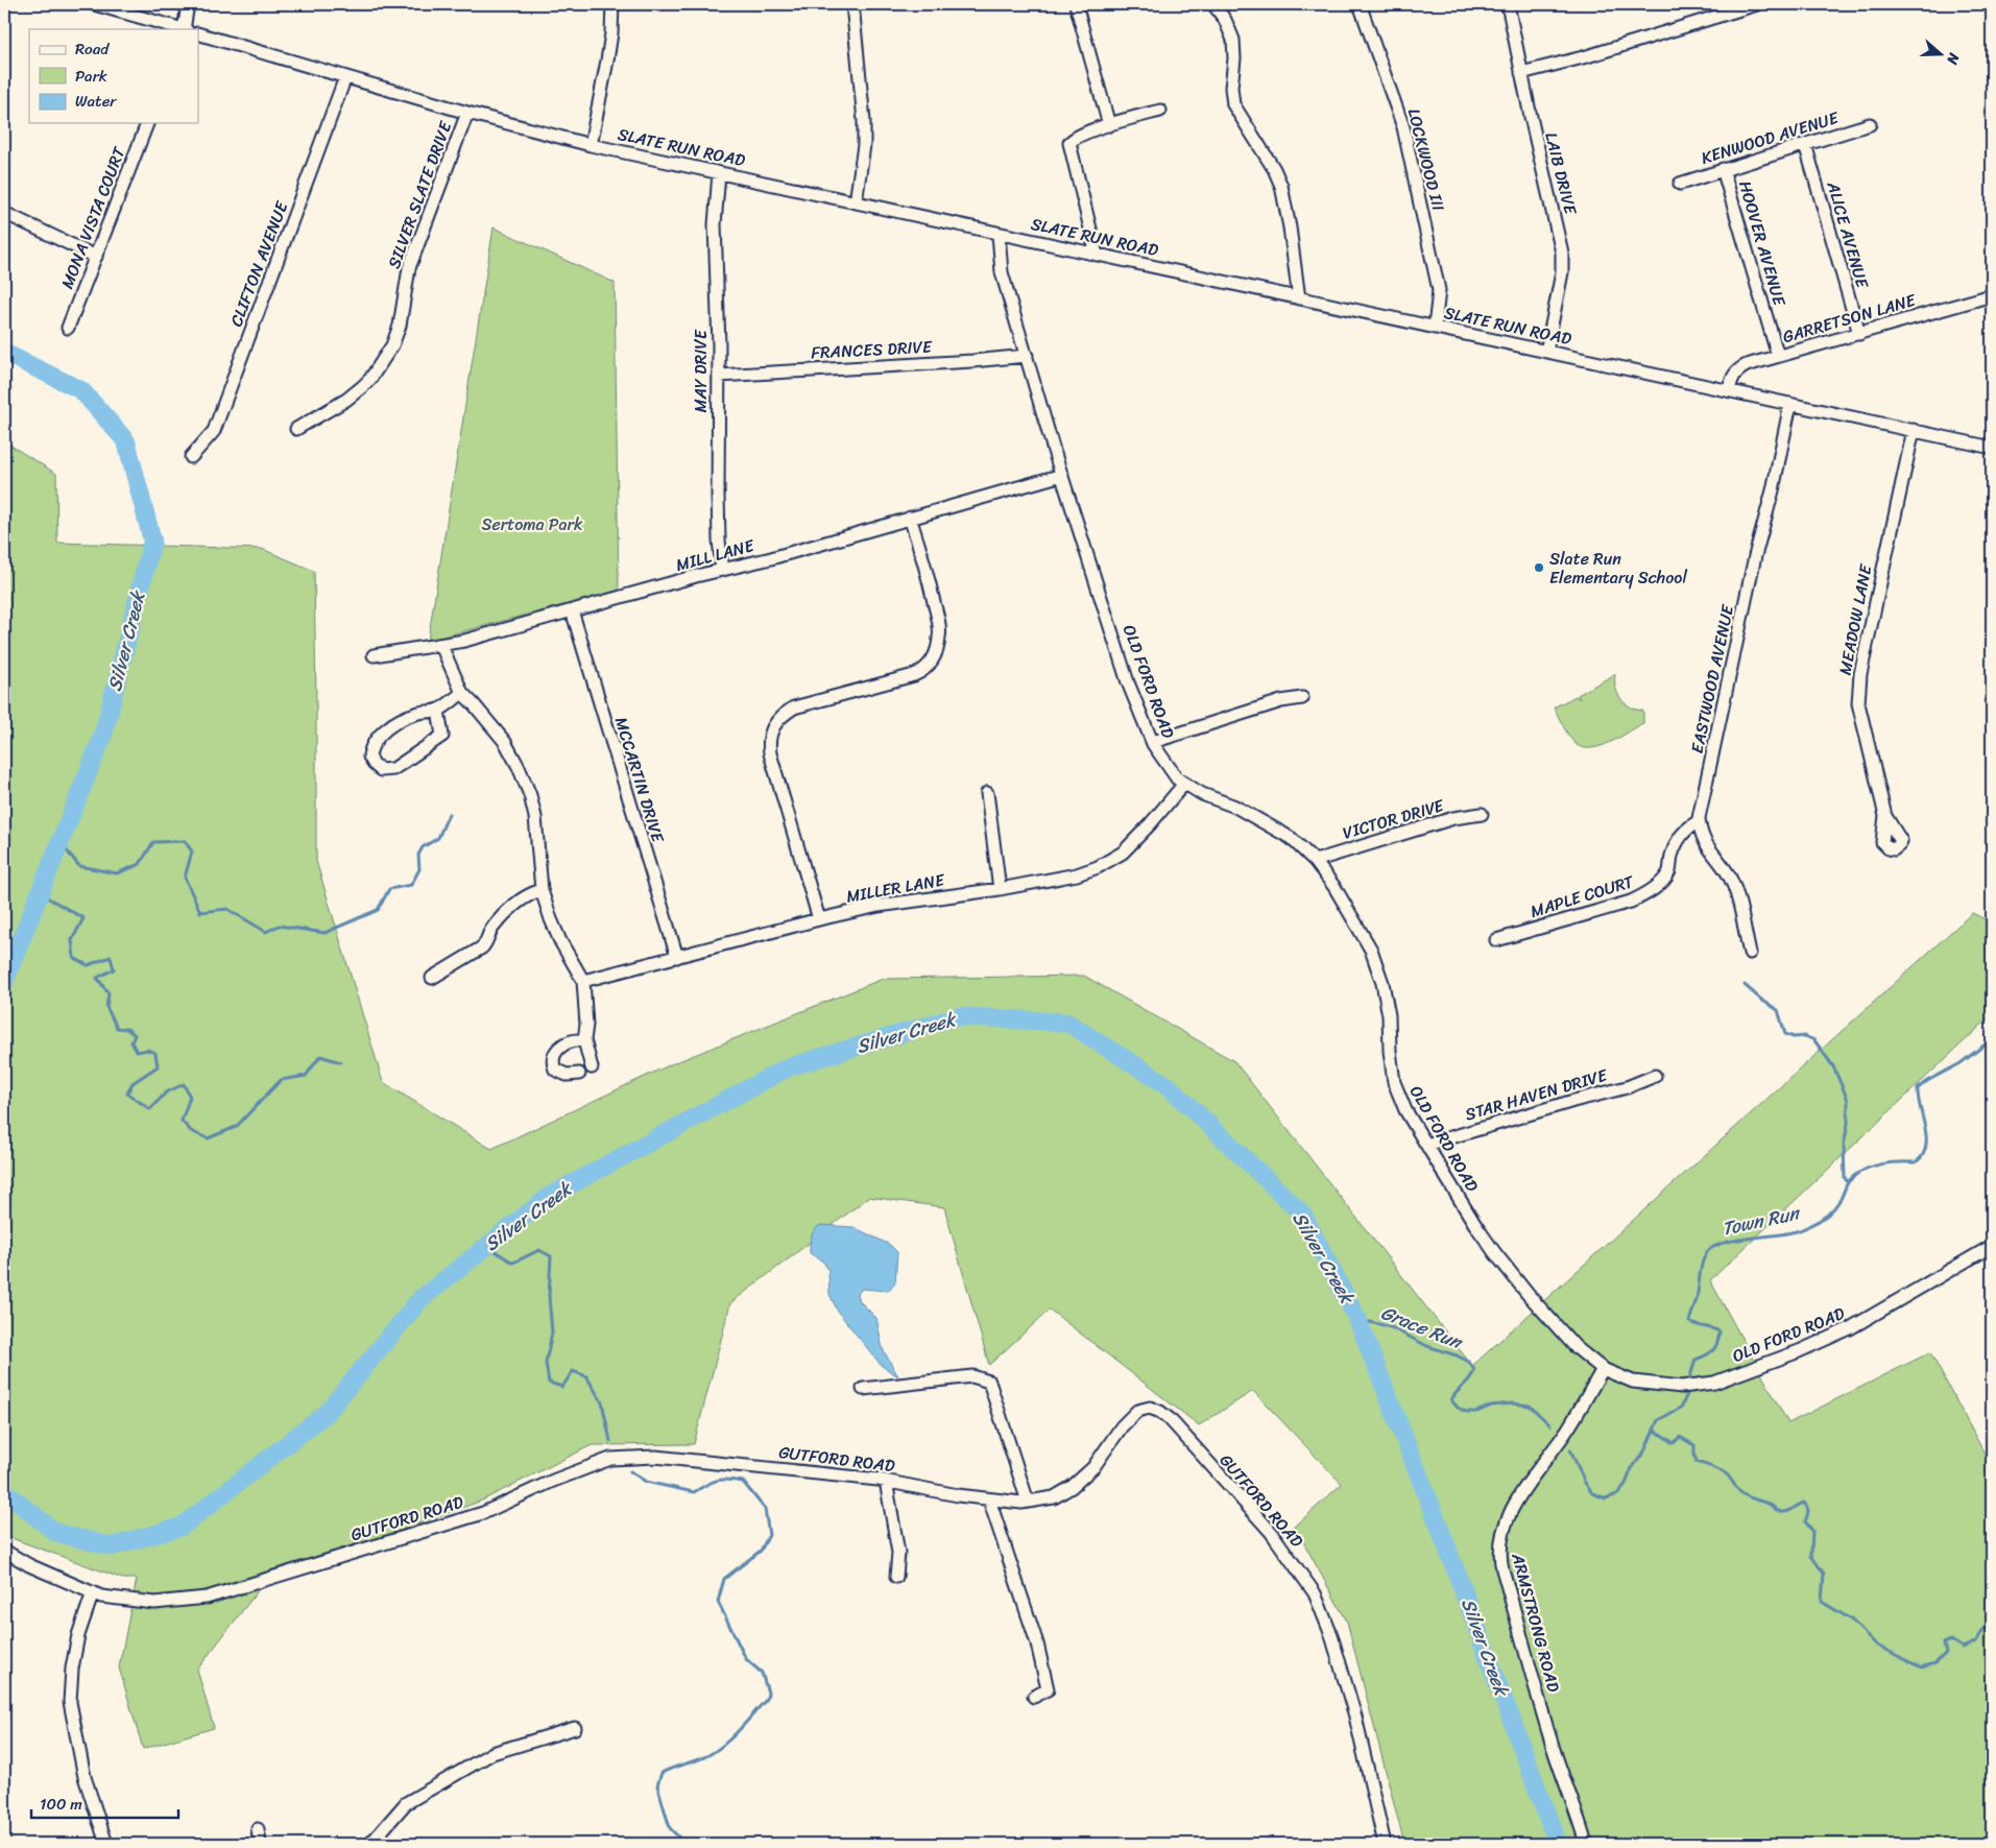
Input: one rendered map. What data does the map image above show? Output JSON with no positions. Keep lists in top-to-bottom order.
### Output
{
  "streets": {
    "street": [
      "KENWOOD AVENUE",
      "SLATE RUN ROAD",
      "LOCKWOOD III",
      "LAIB DRIVE",
      "SILVER SLATE DRIVE",
      "MONA VISTA COURT",
      "ALICE AVENUE",
      "HOOVER AVENUE",
      "CLIFTON AVENUE",
      "GARRETSON LANE",
      "FRANCES DRIVE",
      "MAY DRIVE",
      "MILL LANE",
      "MEADOW LANE",
      "EASTWOOD AVENUE",
      "OLD FORD ROAD",
      "MCCARTIN DRIVE",
      "VICTOR DRIVE",
      "MILLER LANE",
      "MAPLE COURT",
      "STAR HAVEN DRIVE",
      "GUTFORD ROAD",
      "ARMSTRONG ROAD"
    ]
  },
  "crossings": [
    ["KENWOOD AVENUE", "ALICE AVENUE"],
    ["KENWOOD AVENUE", "HOOVER AVENUE"],
    ["SLATE RUN ROAD", "LOCKWOOD III"],
    ["SLATE RUN ROAD", "LAIB DRIVE"],
    ["SLATE RUN ROAD", "SILVER SLATE DRIVE"],
    ["SLATE RUN ROAD", "CLIFTON AVENUE"],
    ["SLATE RUN ROAD", "GARRETSON LANE"],
    ["SLATE RUN ROAD", "MAY DRIVE"],
    ["SLATE RUN ROAD", "MEADOW LANE"],
    ["SLATE RUN ROAD", "EASTWOOD AVENUE"],
    ["SLATE RUN ROAD", "OLD FORD ROAD"],
    ["ALICE AVENUE", "GARRETSON LANE"],
    ["HOOVER AVENUE", "GARRETSON LANE"],
    ["FRANCES DRIVE", "MAY DRIVE"],
    ["FRANCES DRIVE", "OLD FORD ROAD"],
    ["MAY DRIVE", "MILL LANE"],
    ["MILL LANE", "OLD FORD ROAD"],
    ["MILL LANE", "MCCARTIN DRIVE"],
    ["EASTWOOD AVENUE", "MAPLE COURT"],
    ["OLD FORD ROAD", "VICTOR DRIVE"],
    ["OLD FORD ROAD", "MILLER LANE"],
    ["OLD FORD ROAD", "STAR HAVEN DRIVE"],
    ["OLD FORD ROAD", "ARMSTRONG ROAD"],
    ["MCCARTIN DRIVE", "MILLER LANE"]
  ],
  "water": ["Silver Creek", "Town Run", "Grace Run"],
  "parks": ["Sertoma Park"],
  "places": ["Slate Run Elementary School"],
  "legend": ["Road", "Park", "Water"],
  "scale_bar": "100 m",
  "north": "right"
}
